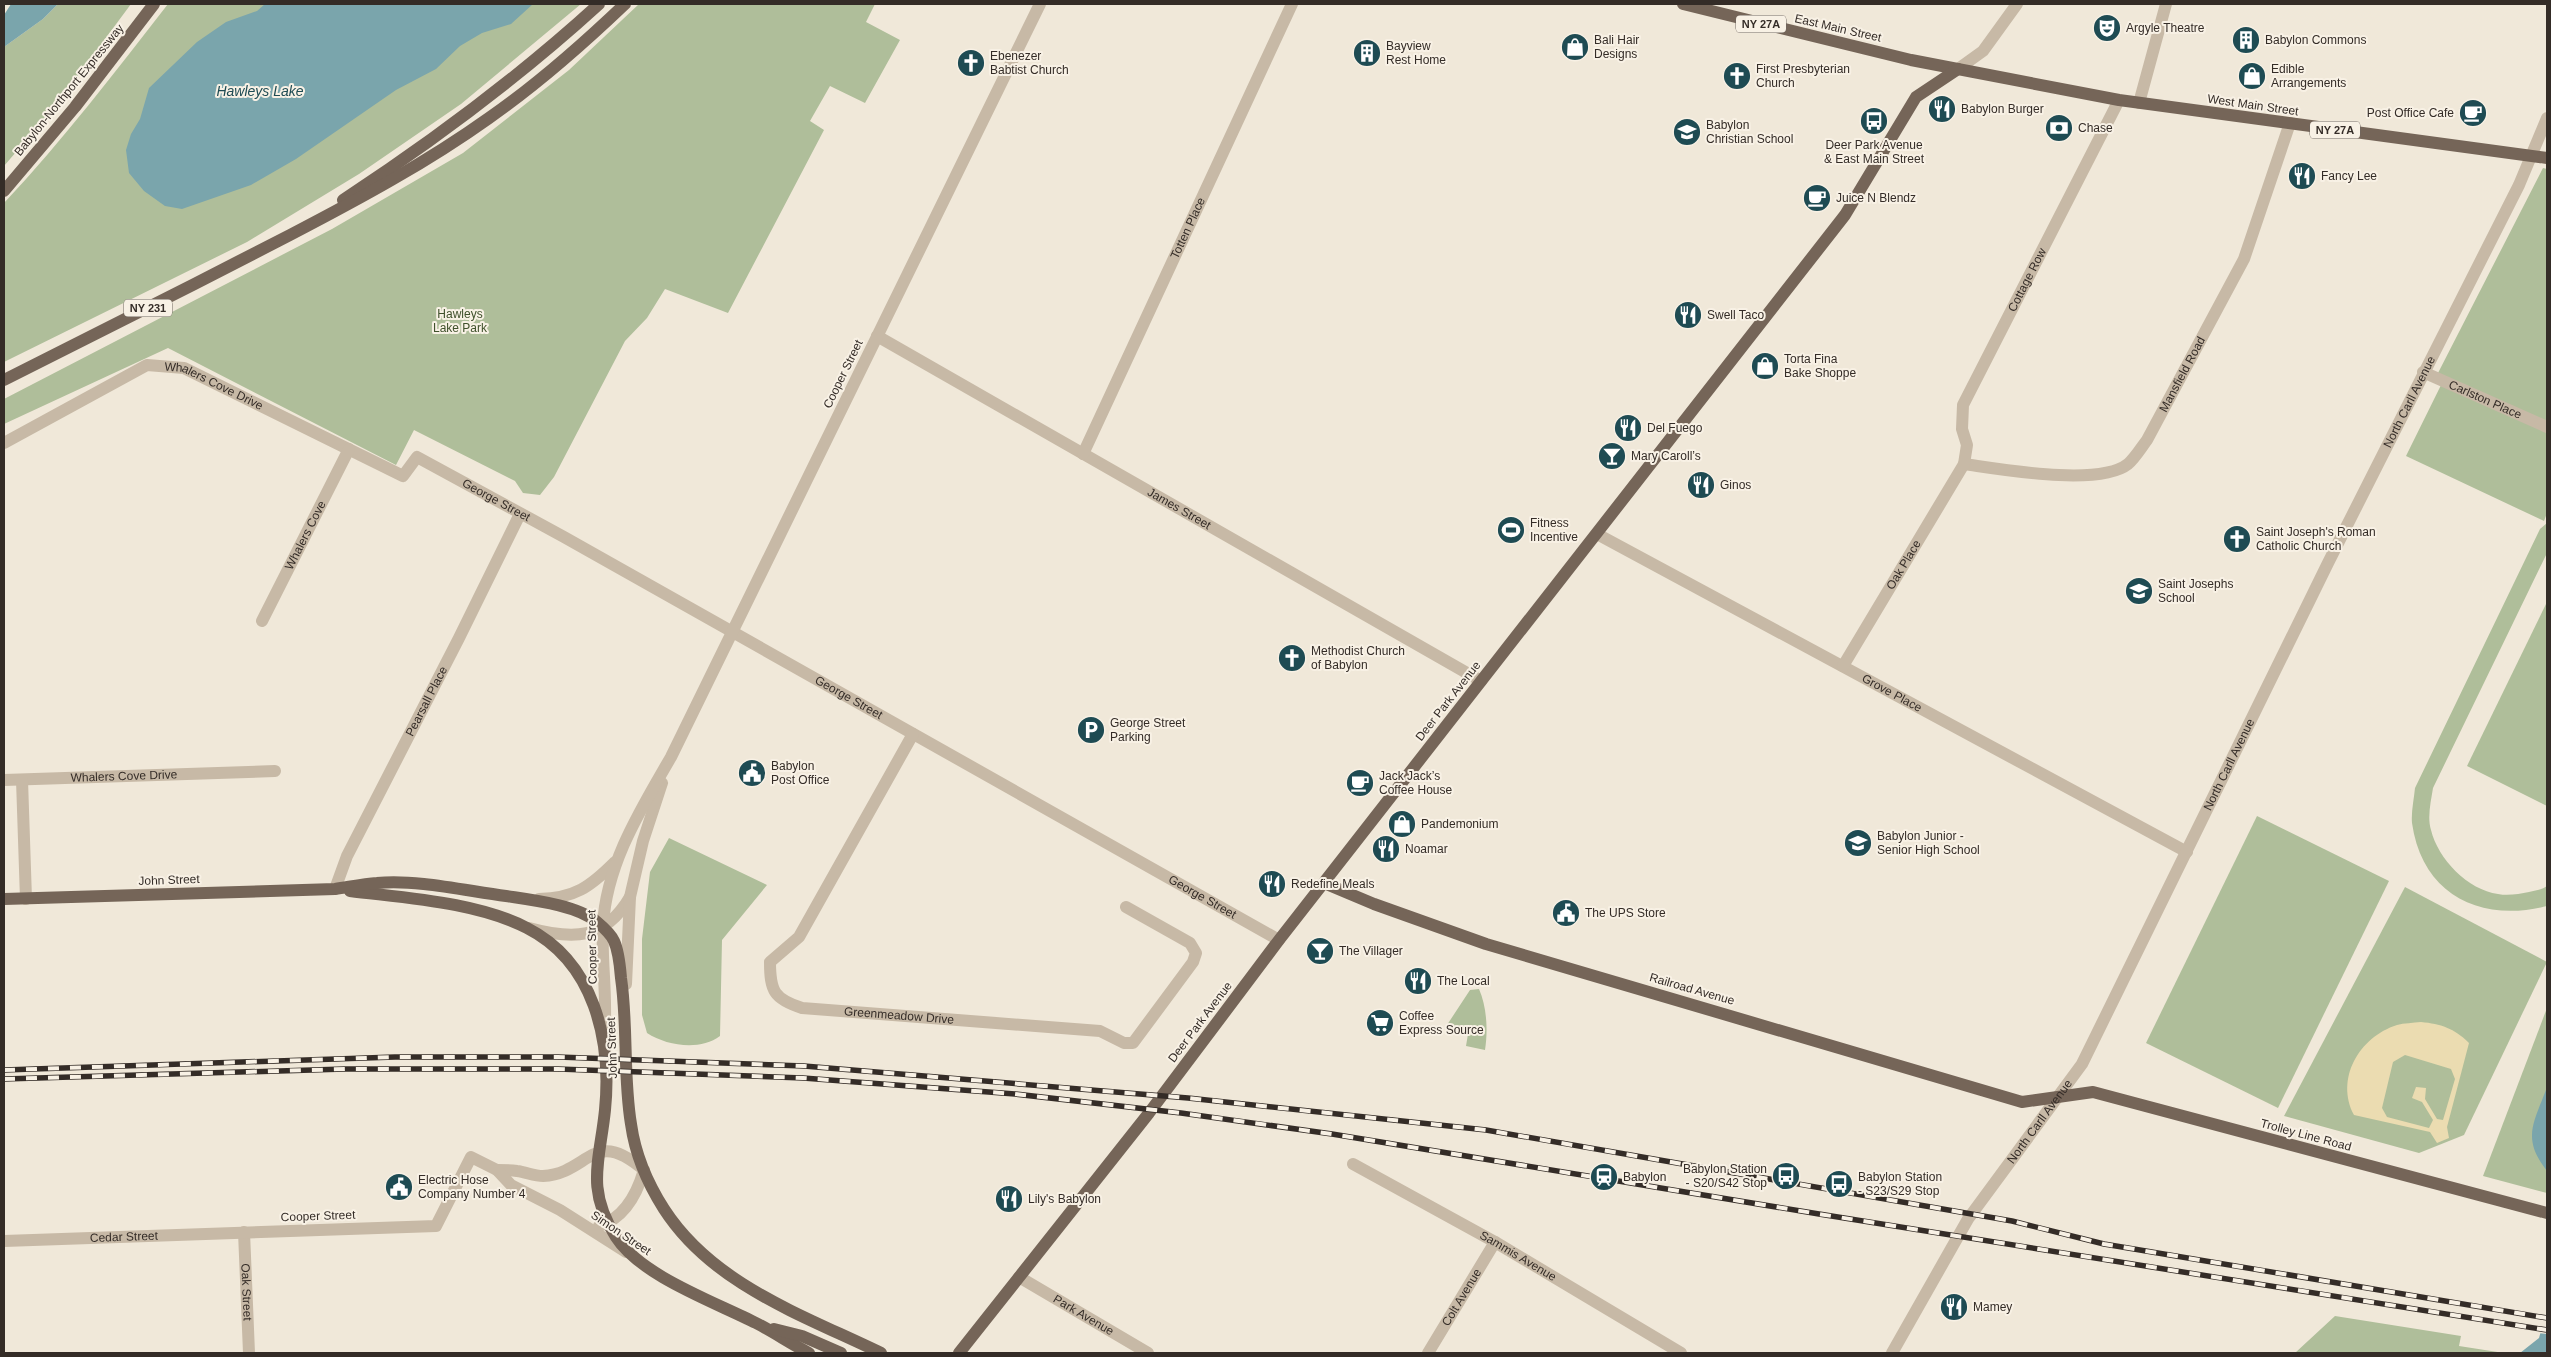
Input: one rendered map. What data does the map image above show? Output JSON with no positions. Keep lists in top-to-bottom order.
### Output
{
  "streets": {
    "main road": [
      "NY 27A",
      "East Main Street",
      "Babylon-Northport Expressway",
      "West Main Street",
      "NY 231",
      "Cooper Street",
      "Deer Park Avenue",
      "John Street",
      "Railroad Avenue",
      "Trolley Line Road",
      "Simon Street"
    ],
    "street": [
      "Totten Place",
      "Cottage Row",
      "Mansfield Road",
      "Whalers Cove Drive",
      "Carlston Place",
      "North Carll Avenue",
      "George Street",
      "James Street",
      "Whalers Cove",
      "Oak Place",
      "Grove Place",
      "Pearsall Place",
      "Greenmeadow Drive",
      "Cedar Street",
      "Sammis Avenue",
      "Oak Street",
      "Colt Avenue",
      "Park Avenue"
    ]
  },
  "crossings": [
    ["East Main Street", "West Main Street"],
    ["East Main Street", "Deer Park Avenue"],
    ["West Main Street", "Cottage Row"],
    ["West Main Street", "Mansfield Road"],
    ["West Main Street", "North Carll Avenue"],
    ["West Main Street", "Deer Park Avenue"],
    ["Totten Place", "James Street"],
    ["Cottage Row", "Mansfield Road"],
    ["Cottage Row", "Oak Place"],
    ["Mansfield Road", "Oak Place"],
    ["Cooper Street", "George Street"],
    ["Cooper Street", "James Street"],
    ["Cooper Street", "John Street"],
    ["Cooper Street", "Simon Street"],
    ["Cooper Street", "Cedar Street"],
    ["Cooper Street", "Oak Street"],
    ["Whalers Cove Drive", "George Street"],
    ["Whalers Cove Drive", "Whalers Cove"],
    ["Carlston Place", "North Carll Avenue"],
    ["North Carll Avenue", "Grove Place"],
    ["North Carll Avenue", "Railroad Avenue"],
    ["North Carll Avenue", "Trolley Line Road"],
    ["George Street", "Deer Park Avenue"],
    ["George Street", "Pearsall Place"],
    ["George Street", "Greenmeadow Drive"],
    ["James Street", "Deer Park Avenue"],
    ["Oak Place", "Grove Place"],
    ["Grove Place", "Deer Park Avenue"],
    ["Deer Park Avenue", "Railroad Avenue"],
    ["Deer Park Avenue", "Park Avenue"],
    ["Pearsall Place", "John Street"],
    ["Railroad Avenue", "Trolley Line Road"],
    ["Cedar Street", "Oak Street"],
    ["Sammis Avenue", "Colt Avenue"]
  ],
  "water": ["Hawleys Lake"],
  "parks": ["Hawleys Lake Park"],
  "places": {
    "theatre": ["Argyle Theatre"],
    "building": ["Babylon Commons", "Bayview Rest Home"],
    "shop": [
      "Bali Hair Designs",
      "Edible Arrangements",
      "Torta Fina Bake Shoppe",
      "Pandemonium"
    ],
    "church": [
      "Ebenezer Babtist Church",
      "First Presbyterian Church",
      "Saint Joseph's Roman Catholic Church",
      "Methodist Church of Babylon"
    ],
    "restaurant": [
      "Babylon Burger",
      "Fancy Lee",
      "Swell Taco",
      "Del Fuego",
      "Ginos",
      "Noamar",
      "Redefine Meals",
      "The Local",
      "Lily's Babylon",
      "Mamey"
    ],
    "cafe": ["Post Office Cafe", "Juice N Blendz", "Jack Jack’s Coffee House"],
    "bus stop": ["Deer Park Avenue & East Main Street", "Babylon Station - S20/S42 Stop", "Babylon Station - S23/S29 Stop"],
    "bank": ["Chase"],
    "school or university": ["Babylon Christian School", "Saint Josephs School", "Babylon Junior - Senior High School"],
    "bar": ["Mary Caroll’s", "The Villager"],
    "sports": ["Fitness Incentive"],
    "parking": ["George Street Parking"],
    "public building": ["Babylon Post Office", "The UPS Store", "Electric Hose Company Number 4"],
    "supermarket": ["Coffee Express Source"],
    "station": ["Babylon"]
  }
}
